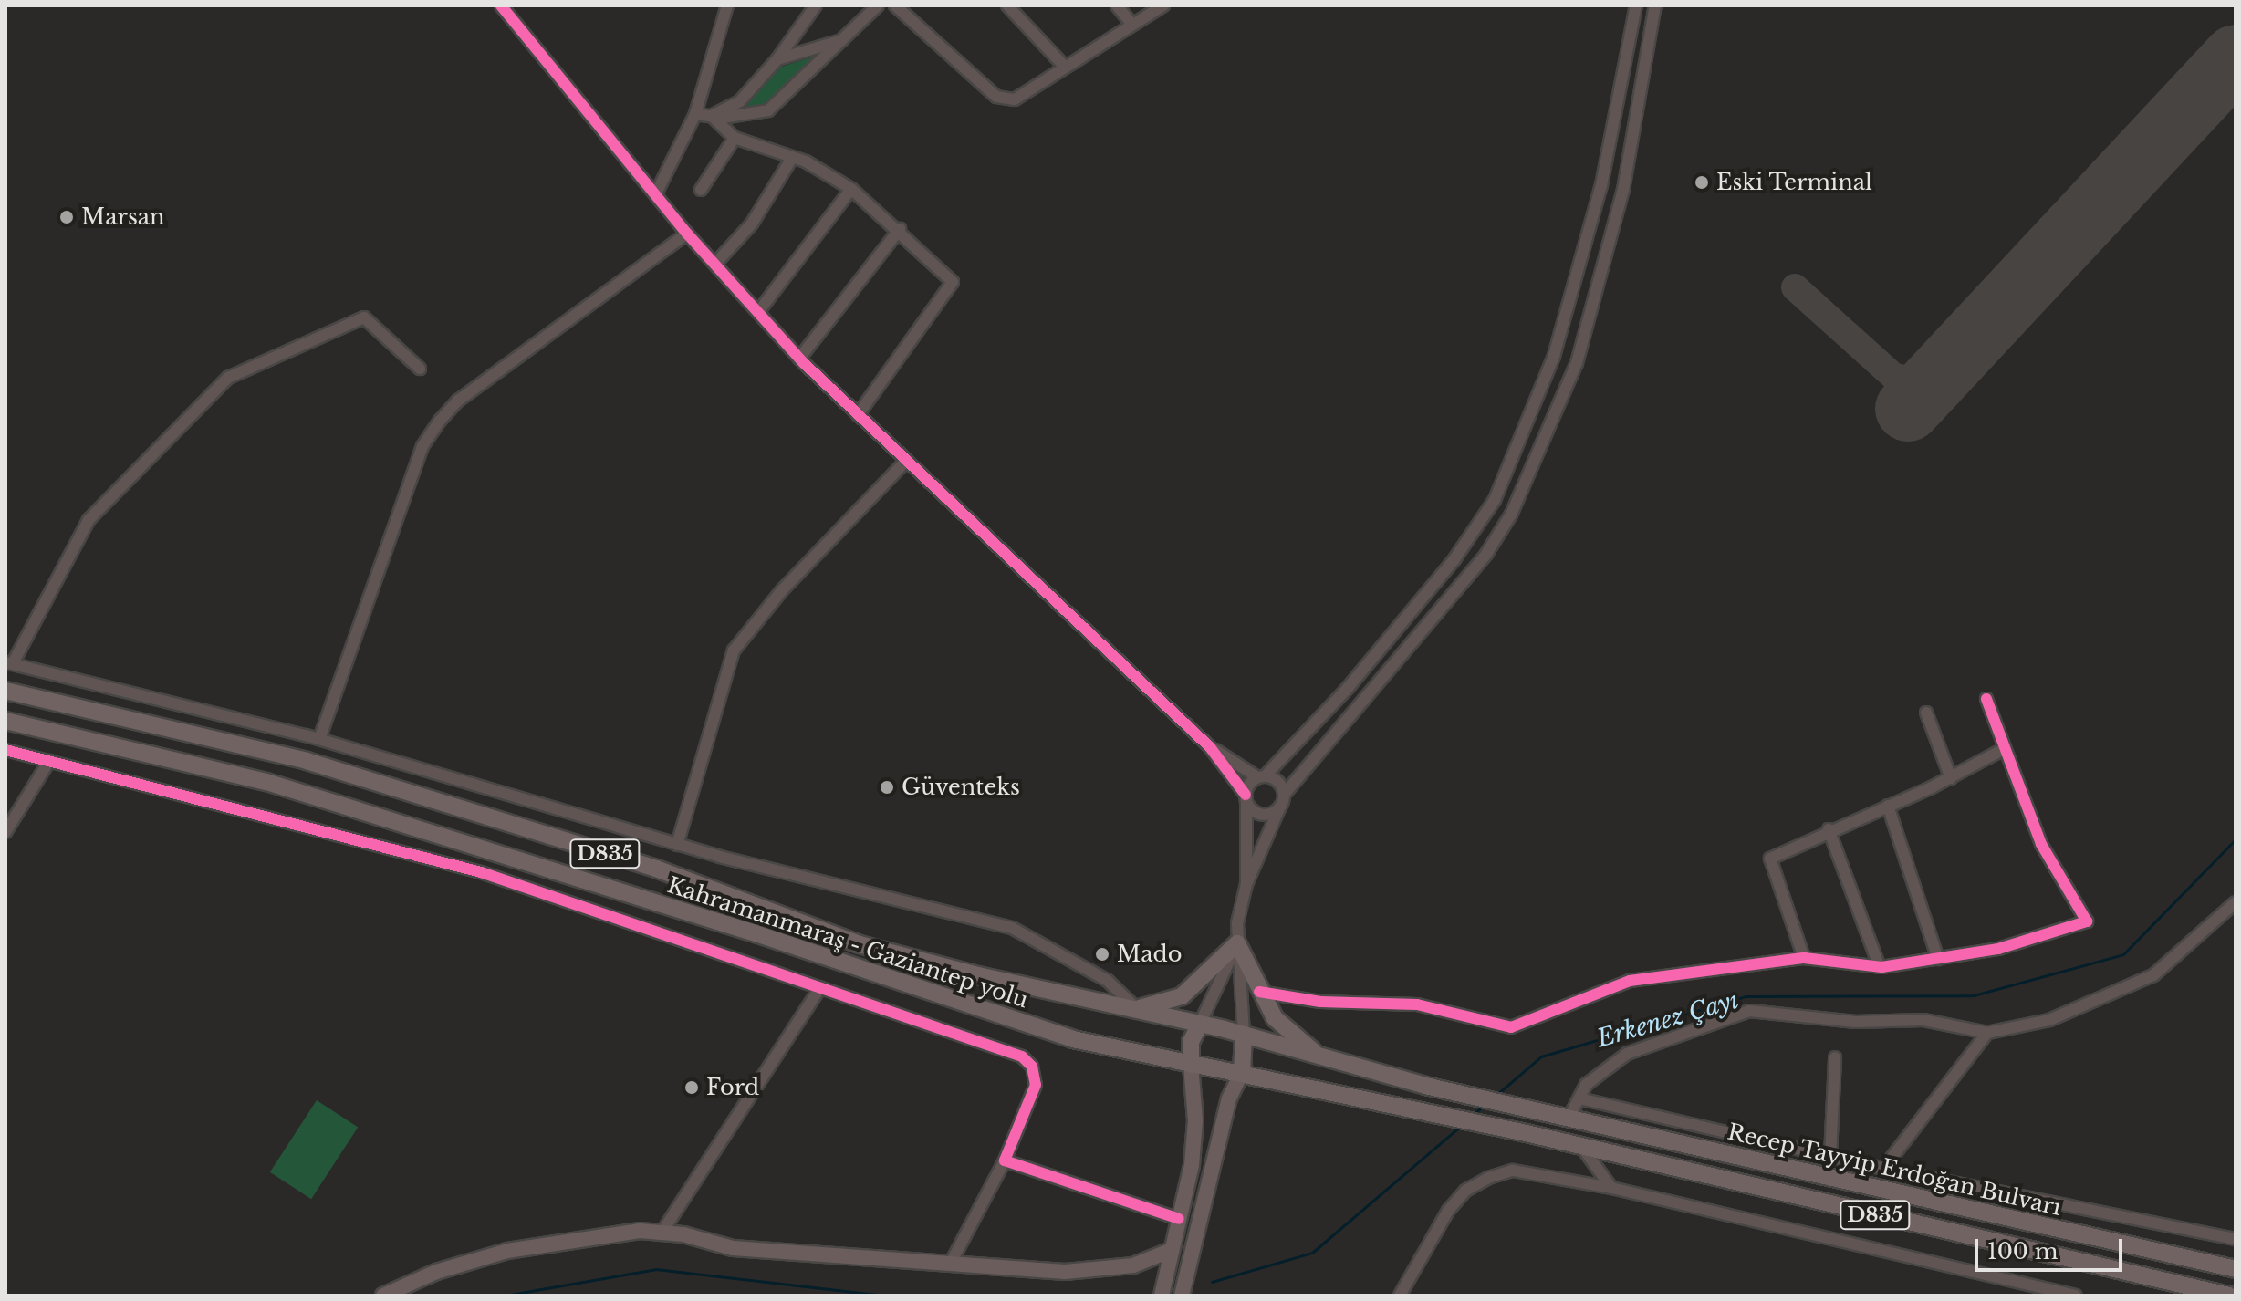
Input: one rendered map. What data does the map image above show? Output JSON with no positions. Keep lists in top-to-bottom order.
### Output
{
  "streets": {
    "highway": ["D835", "Kahramanmaraş - Gaziantep yolu", "Recep Tayyip Erdoğan Bulvarı"]
  },
  "crossings": [
    ["D835", "Kahramanmaraş - Gaziantep yolu"],
    ["D835", "Recep Tayyip Erdoğan Bulvarı"]
  ],
  "water": ["Erkenez Çayı"],
  "places": [
    "Eski Terminal",
    "Marsan",
    "Güventeks",
    "Mado",
    "Ford"
  ],
  "scale_bar": "100 m"
}
